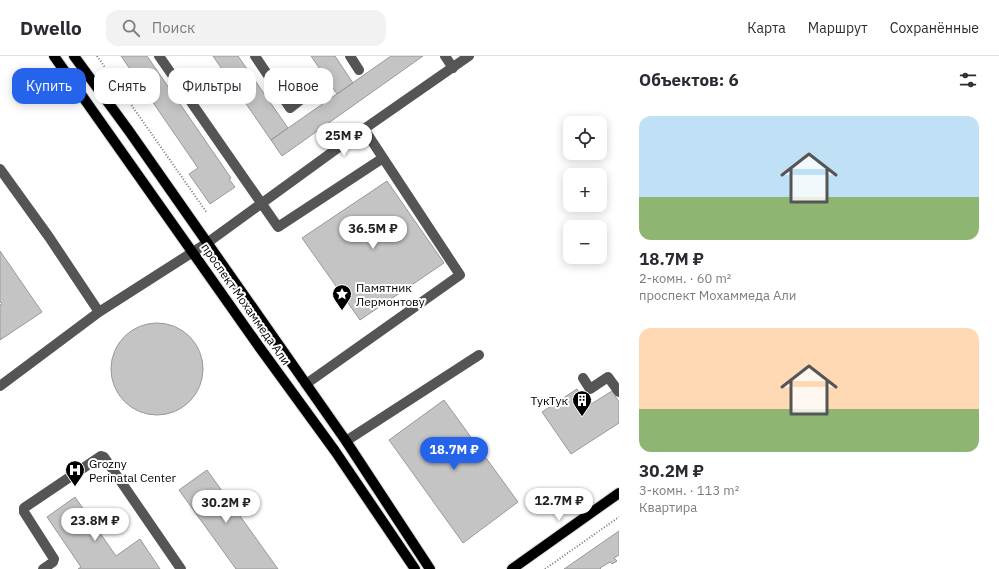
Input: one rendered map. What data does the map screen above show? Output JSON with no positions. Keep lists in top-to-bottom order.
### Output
{
  "streets": {
    "main road": ["проспект Мохаммеда Али"]
  },
  "places": {
    "place": ["Памятник Лермонтову"],
    "building": ["ТукТук"],
    "hospital": ["Grozny Perinatal Center"]
  },
  "page": {
    "header": "Dwello",
    "search": "Поиск",
    "nav": ["Карта", "Маршрут", "Сохранённые"],
    "heading": "Объектов: 6",
    "chip": [
      "Купить",
      "Снять",
      "Фильтры",
      "Новое"
    ],
    "list": [
      {
        "name": "18.7M ₽",
        "note": "2-комн. · 60 m² · проспект Мохаммеда Али"
      },
      {
        "name": "30.2M ₽",
        "note": "3-комн. · 113 m² · Квартира"
      }
    ],
    "map_buttons": ["+", "−"],
    "price": [
      "25M ₽",
      "36.5M ₽",
      "18.7M ₽",
      "12.7M ₽",
      "30.2M ₽",
      "23.8M ₽"
    ]
  }
}
